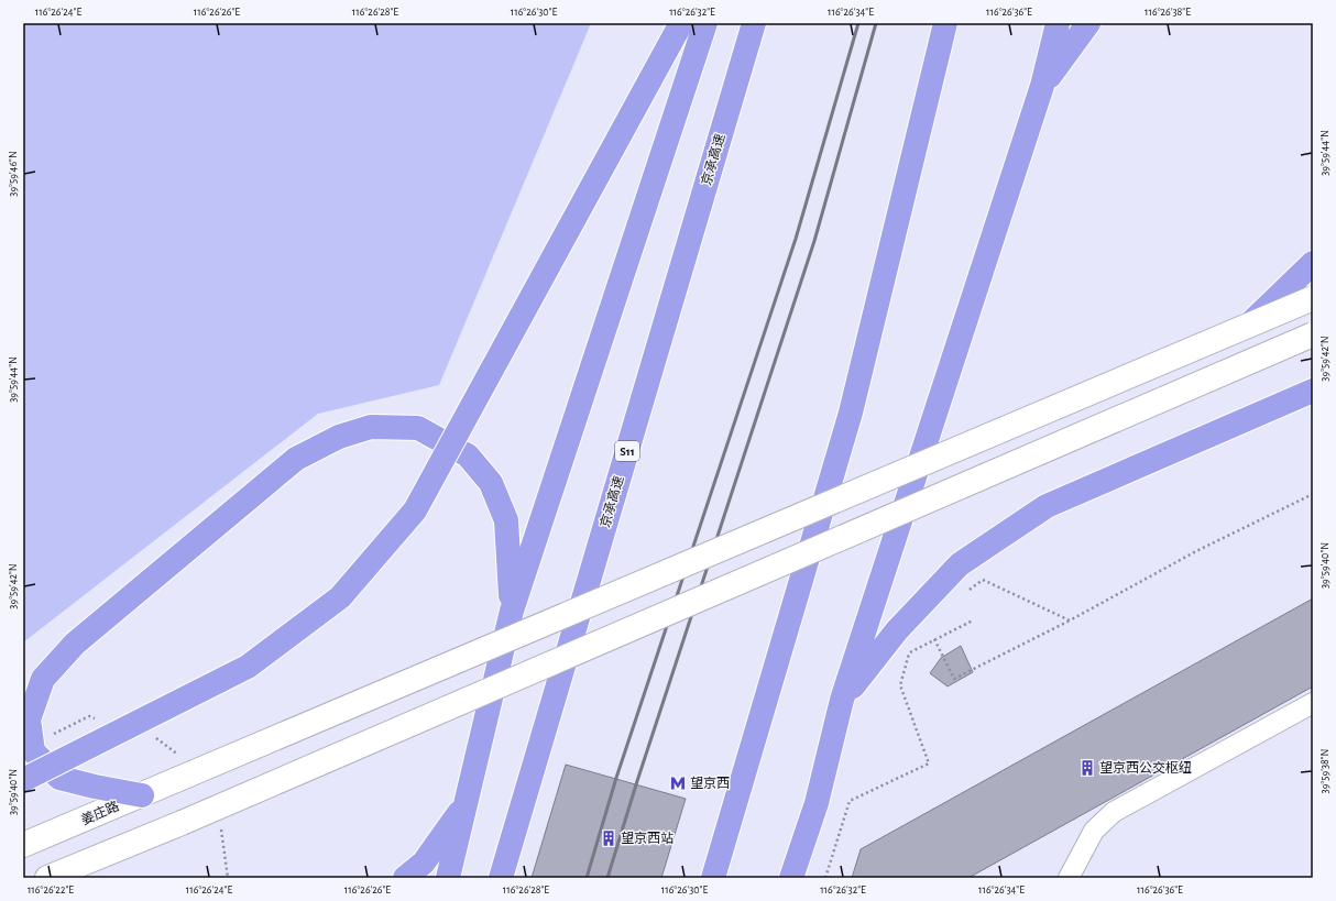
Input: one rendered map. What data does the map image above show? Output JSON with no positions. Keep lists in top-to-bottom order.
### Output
{
  "streets": {
    "highway": ["京承高速", "S11"],
    "main road": ["姜庄路"]
  },
  "places": {
    "building": ["望京西公交枢纽", "望京西站"],
    "metro station": ["望京西"]
  },
  "coordinates": [
    "116°26'24\"E",
    "116°26'26\"E",
    "116°26'28\"E",
    "116°26'30\"E",
    "116°26'32\"E",
    "116°26'34\"E",
    "116°26'36\"E",
    "116°26'38\"E",
    "39°59'44\"N",
    "39°59'46\"N",
    "39°59'42\"N",
    "39°59'40\"N",
    "39°59'38\"N",
    "116°26'22\"E"
  ]
}
